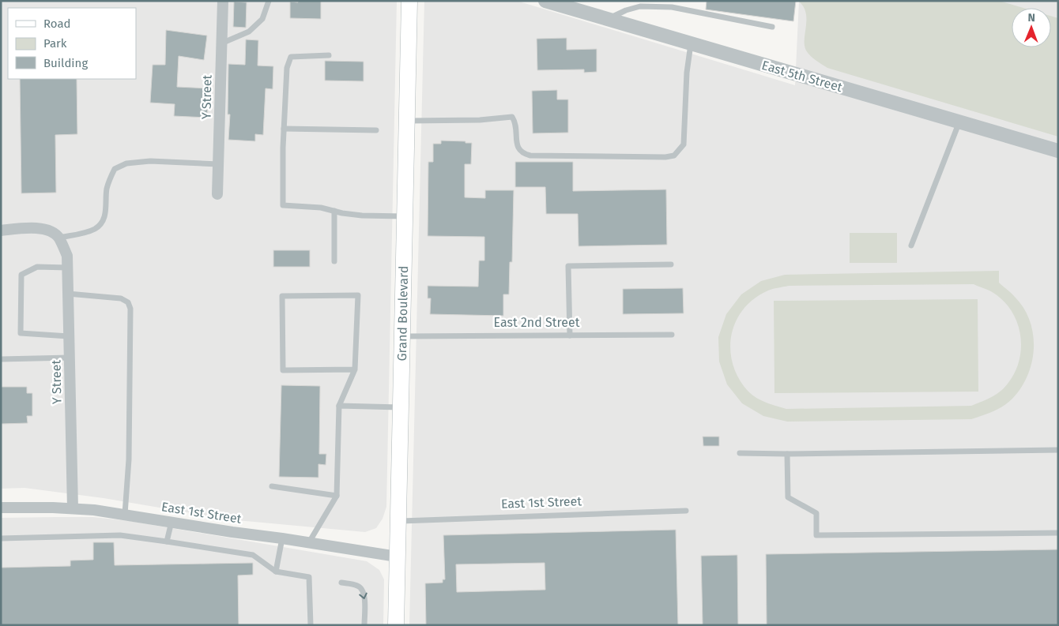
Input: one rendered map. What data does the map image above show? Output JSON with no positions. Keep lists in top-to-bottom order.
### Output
{
  "streets": {
    "main road": ["Grand Boulevard"],
    "street": ["East 5th Street", "Y Street", "East 1st Street"],
    "lane": ["East 2nd Street"]
  },
  "crossings": [
    ["Y Street", "East 1st Street"],
    ["Grand Boulevard", "East 2nd Street"],
    ["Grand Boulevard", "East 1st Street"]
  ],
  "legend": ["Road", "Park", "Building"],
  "north": "top"
}
